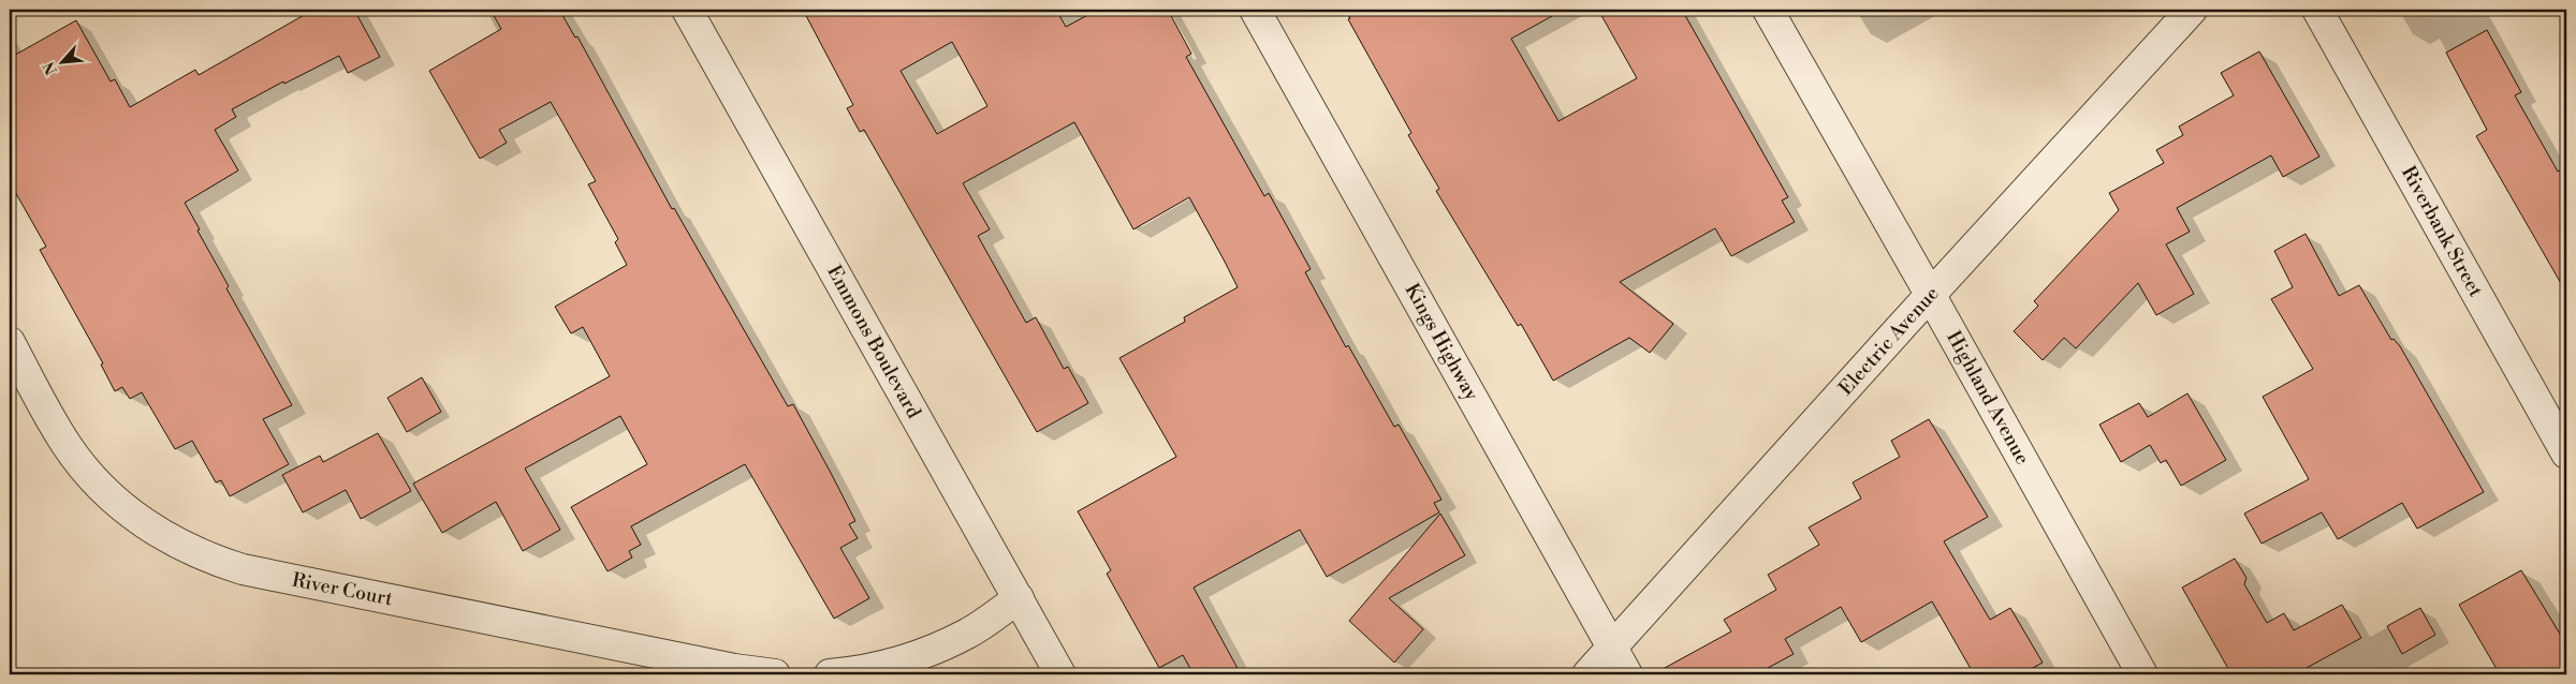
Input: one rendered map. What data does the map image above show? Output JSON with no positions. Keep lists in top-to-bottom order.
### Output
{
  "streets": {
    "street": [
      "Riverbank Street",
      "Electric Avenue",
      "Emmons Boulevard",
      "Kings Highway",
      "Highland Avenue",
      "River Court"
    ]
  },
  "crossings": [
    ["Electric Avenue", "Kings Highway"],
    ["Electric Avenue", "Highland Avenue"]
  ],
  "north": "bottom left"
}
